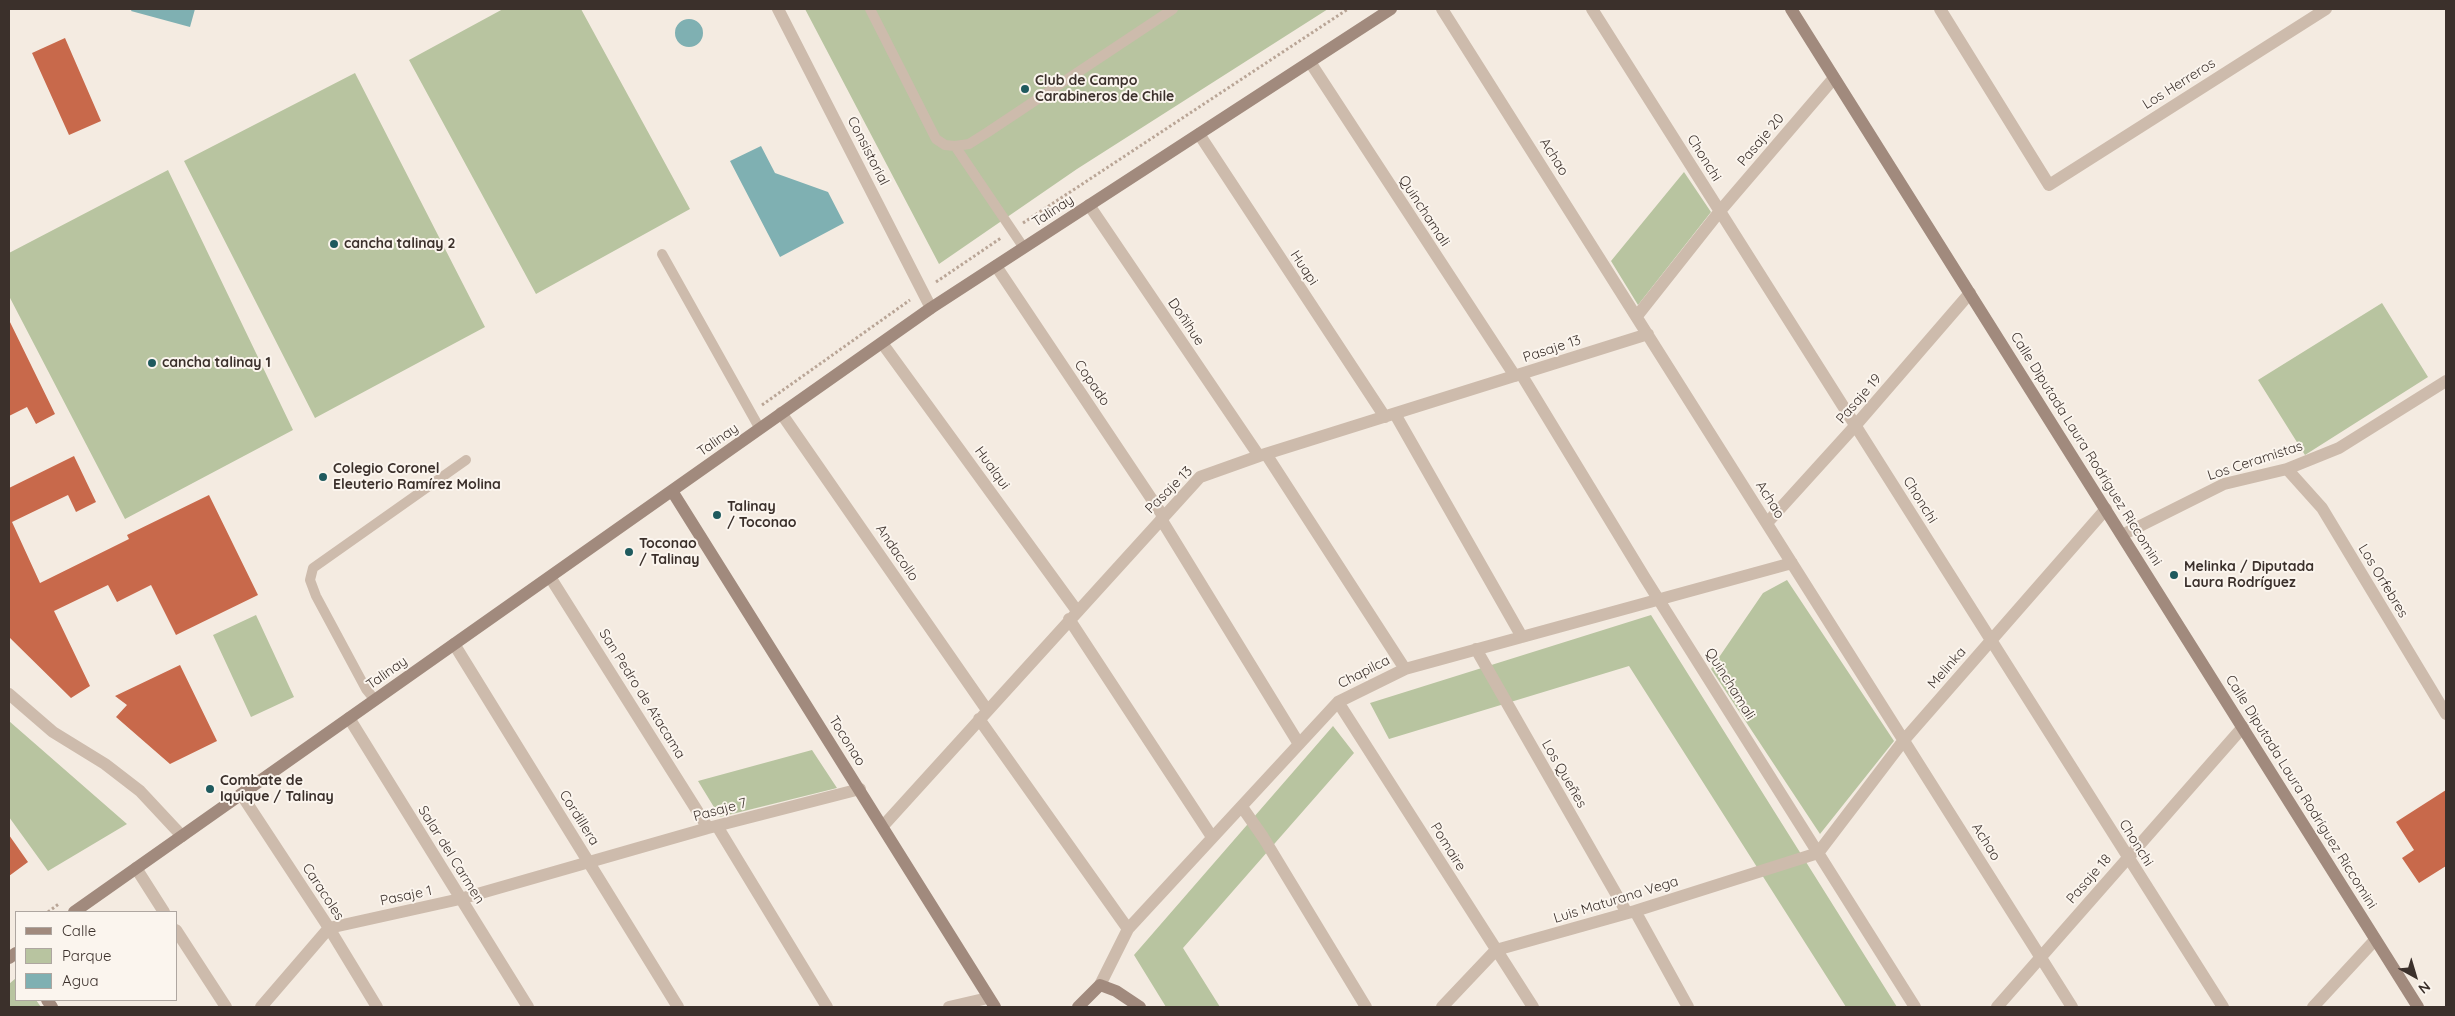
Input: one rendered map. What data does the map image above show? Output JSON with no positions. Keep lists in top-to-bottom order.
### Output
{
  "streets": {
    "street": [
      "Los Herreros",
      "Pasaje 20",
      "Consistorial",
      "Achao",
      "Chonchi",
      "Talinay",
      "Quinchamali",
      "Huapi",
      "Doñihue",
      "Pasaje 13",
      "Copado",
      "Pasaje 19",
      "Calle Diputada Laura Rodríguez Riccomini",
      "Los Ceramistas",
      "Hualqui",
      "Andacollo",
      "Los Orfebres",
      "Melinka",
      "Chapilca",
      "San Pedro de Atacama",
      "Toconao",
      "Los Queñes",
      "Pasaje 7",
      "Cordillera",
      "Pomaire",
      "Salar del Carmen",
      "Pasaje 18",
      "Caracoles",
      "Pasaje 1",
      "Luis Maturana Vega"
    ]
  },
  "crossings": [
    ["Pasaje 20", "Achao"],
    ["Pasaje 20", "Chonchi"],
    ["Pasaje 20", "Calle Diputada Laura Rodríguez Riccomini"],
    ["Consistorial", "Talinay"],
    ["Achao", "Pasaje 13"],
    ["Achao", "Pasaje 19"],
    ["Achao", "Melinka"],
    ["Achao", "Chapilca"],
    ["Achao", "Pasaje 18"],
    ["Chonchi", "Pasaje 19"],
    ["Chonchi", "Melinka"],
    ["Chonchi", "Pasaje 18"],
    ["Talinay", "Quinchamali"],
    ["Talinay", "Huapi"],
    ["Talinay", "Doñihue"],
    ["Talinay", "Copado"],
    ["Talinay", "Hualqui"],
    ["Talinay", "Andacollo"],
    ["Talinay", "San Pedro de Atacama"],
    ["Talinay", "Toconao"],
    ["Talinay", "Cordillera"],
    ["Talinay", "Salar del Carmen"],
    ["Talinay", "Caracoles"],
    ["Quinchamali", "Pasaje 13"],
    ["Quinchamali", "Melinka"],
    ["Quinchamali", "Chapilca"],
    ["Quinchamali", "Luis Maturana Vega"],
    ["Huapi", "Pasaje 13"],
    ["Huapi", "Chapilca"],
    ["Doñihue", "Pasaje 13"],
    ["Doñihue", "Chapilca"],
    ["Pasaje 13", "Copado"],
    ["Pasaje 13", "Hualqui"],
    ["Pasaje 13", "Andacollo"],
    ["Pasaje 13", "Toconao"],
    ["Copado", "Chapilca"],
    ["Pasaje 19", "Calle Diputada Laura Rodríguez Riccomini"],
    ["Calle Diputada Laura Rodríguez Riccomini", "Los Ceramistas"],
    ["Calle Diputada Laura Rodríguez Riccomini", "Melinka"],
    ["Calle Diputada Laura Rodríguez Riccomini", "Pasaje 18"],
    ["Los Ceramistas", "Los Orfebres"],
    ["Hualqui", "Chapilca"],
    ["Andacollo", "Chapilca"],
    ["Melinka", "Luis Maturana Vega"],
    ["Chapilca", "Los Queñes"],
    ["Chapilca", "Pomaire"],
    ["San Pedro de Atacama", "Pasaje 7"],
    ["Toconao", "Pasaje 7"],
    ["Los Queñes", "Luis Maturana Vega"],
    ["Pasaje 7", "Cordillera"],
    ["Pasaje 7", "Pasaje 1"],
    ["Cordillera", "Pasaje 1"],
    ["Pomaire", "Luis Maturana Vega"],
    ["Salar del Carmen", "Pasaje 1"],
    ["Caracoles", "Pasaje 1"]
  ],
  "places": [
    "Club de Campo Carabineros de Chile",
    "cancha talinay 2",
    "cancha talinay 1",
    "Colegio Coronel Eleuterio Ramírez Molina",
    "Talinay / Toconao",
    "Toconao / Talinay",
    "Melinka / Diputada Laura Rodríguez",
    "Combate de Iquique / Talinay"
  ],
  "legend": ["Calle", "Parque", "Agua"],
  "north": "bottom right"
}
